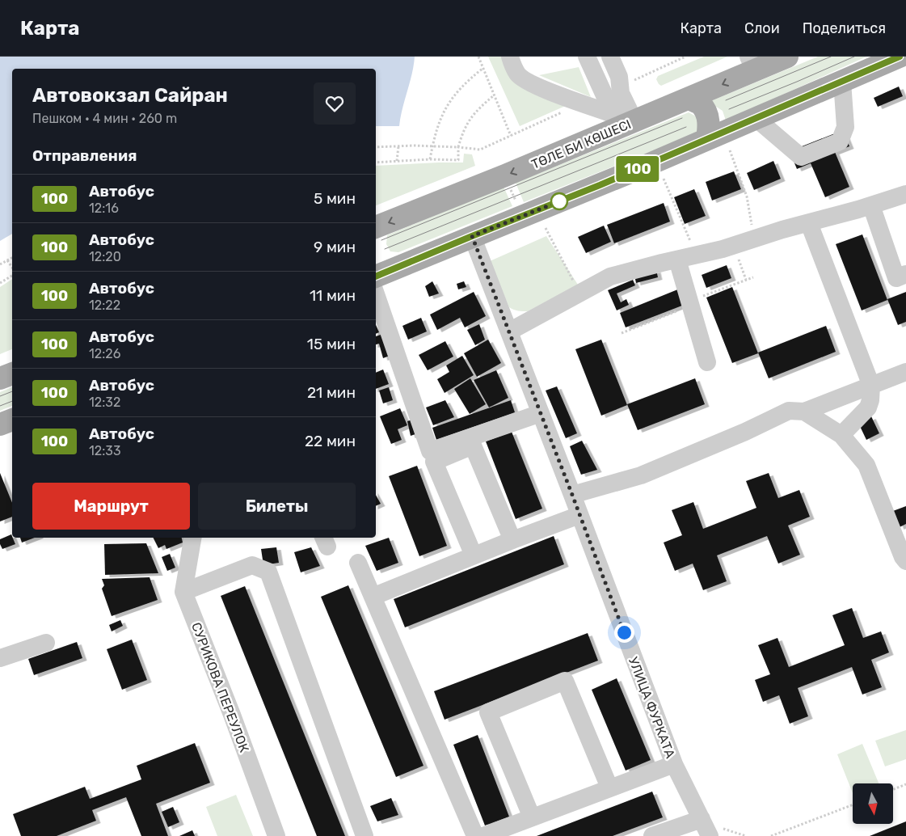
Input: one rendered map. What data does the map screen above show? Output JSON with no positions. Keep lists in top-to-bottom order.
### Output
{
  "streets": {
    "main road": ["ТӨЛЕ БИ КӨШЕСІ"],
    "street": ["СУРИКОВА ПЕРЕУЛОК", "УЛИЦА ФУРКАТА"]
  },
  "lines": ["bus line 100"],
  "north": "bottom",
  "page": {
    "header": "Карта",
    "nav": ["Карта", "Слои", "Поделиться"],
    "on_map": "100",
    "heading": [
      ["Автовокзал Сайран", "Пешком · 4 мин · 260 m"],
      "Отправления"
    ],
    "list": [
      {
        "mark": "100",
        "name": "Автобус",
        "note": "12:16",
        "value": "5 мин"
      },
      {
        "mark": "100",
        "name": "Автобус",
        "note": "12:20",
        "value": "9 мин"
      },
      {
        "mark": "100",
        "name": "Автобус",
        "note": "12:22",
        "value": "11 мин"
      },
      {
        "mark": "100",
        "name": "Автобус",
        "note": "12:26",
        "value": "15 мин"
      },
      {
        "mark": "100",
        "name": "Автобус",
        "note": "12:32",
        "value": "21 мин"
      },
      {
        "mark": "100",
        "name": "Автобус",
        "note": "12:33",
        "value": "22 мин"
      }
    ],
    "buttons": ["Маршрут", "Билеты"]
  }
}
